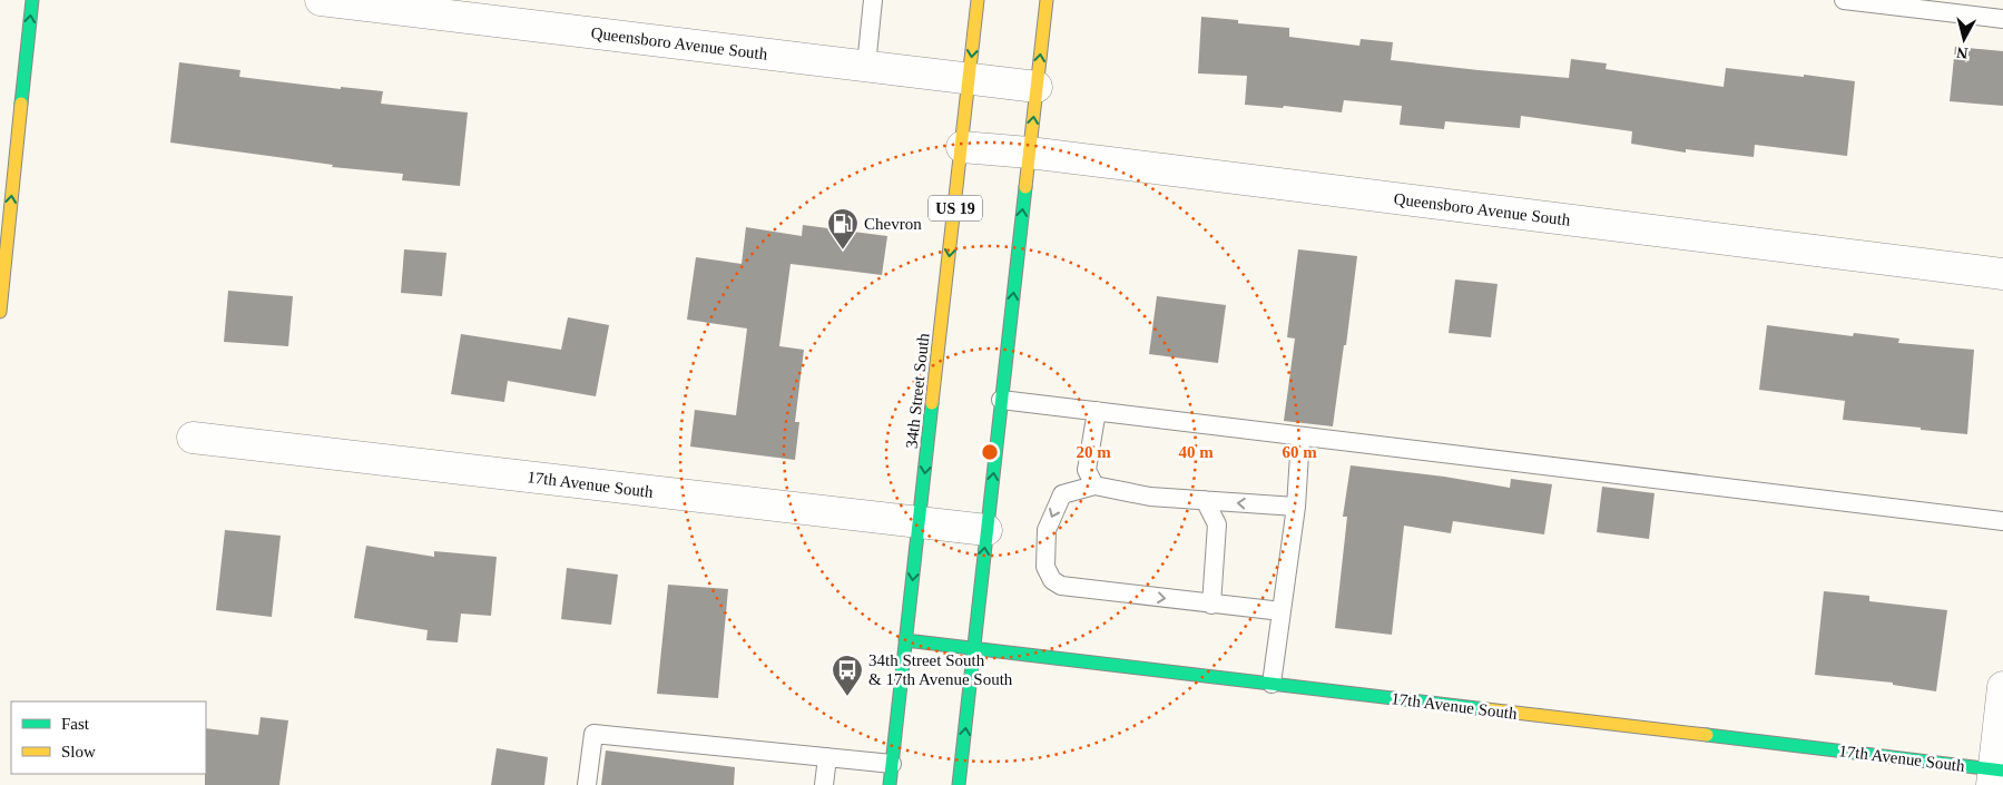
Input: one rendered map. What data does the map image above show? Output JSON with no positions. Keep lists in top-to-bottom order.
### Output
{
  "streets": {
    "main road": ["US 19", "34th Street South", "17th Avenue South"],
    "street": ["Queensboro Avenue South"]
  },
  "crossings": [
    ["Queensboro Avenue South", "34th Street South"],
    ["34th Street South", "17th Avenue South"]
  ],
  "places": {
    "fuel station": ["Chevron"],
    "bus stop": ["34th Street South & 17th Avenue South"]
  },
  "legend": ["Fast", "Slow"],
  "north": "bottom",
  "rings": ["20 m", "40 m", "60 m"]
}
